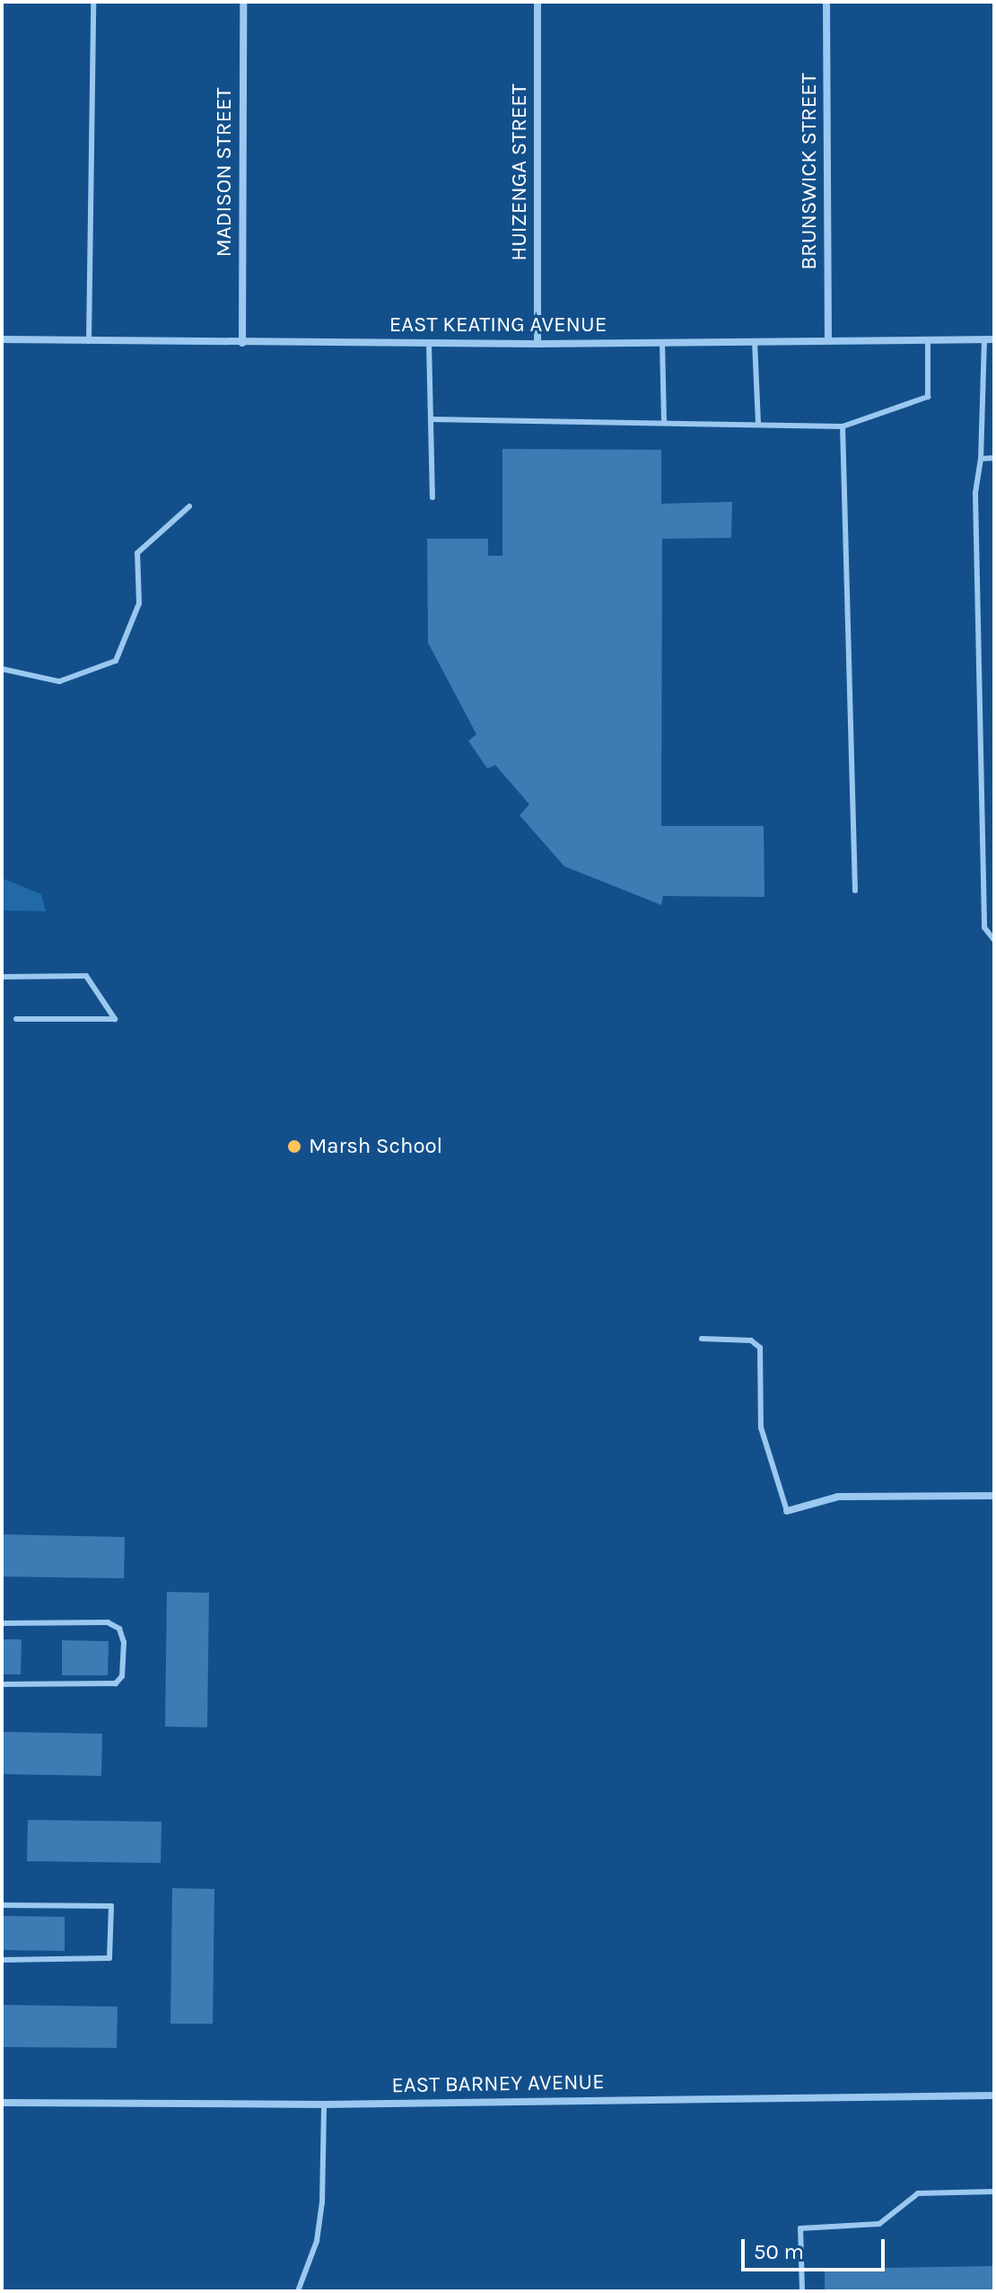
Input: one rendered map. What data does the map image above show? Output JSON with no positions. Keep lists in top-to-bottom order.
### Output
{
  "streets": {
    "street": [
      "BRUNSWICK STREET",
      "MADISON STREET",
      "HUIZENGA STREET",
      "EAST KEATING AVENUE",
      "EAST BARNEY AVENUE"
    ]
  },
  "crossings": [
    ["BRUNSWICK STREET", "EAST KEATING AVENUE"],
    ["MADISON STREET", "EAST KEATING AVENUE"],
    ["HUIZENGA STREET", "EAST KEATING AVENUE"]
  ],
  "places": ["Marsh School"],
  "scale_bar": "50 m"
}
